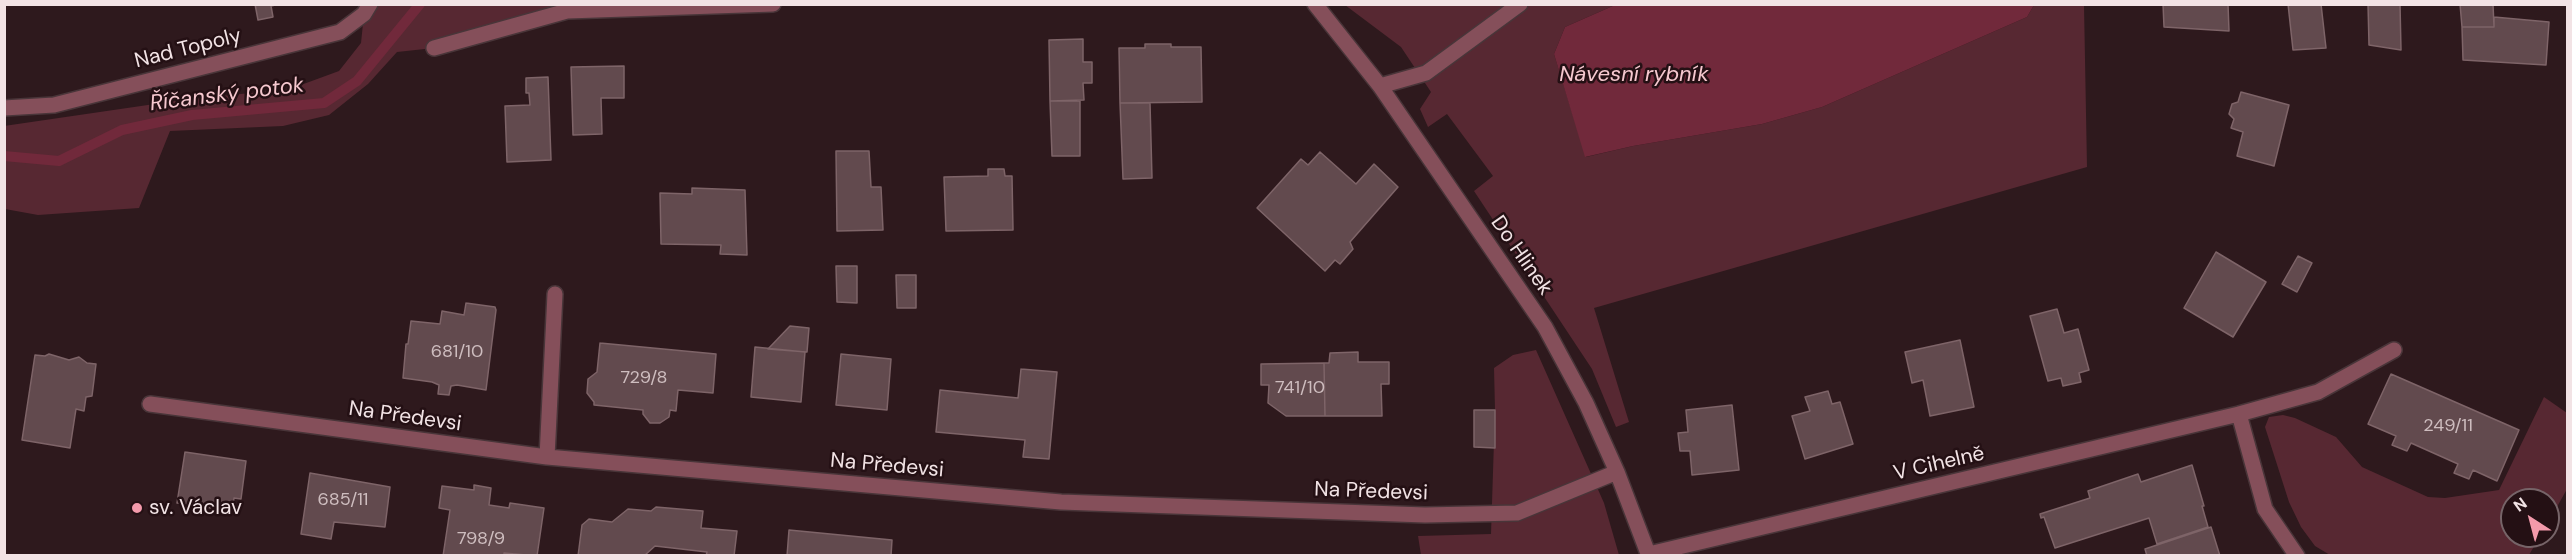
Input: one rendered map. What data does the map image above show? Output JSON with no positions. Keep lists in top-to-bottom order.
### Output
{
  "streets": {
    "street": [
      "Nad Topoly",
      "Do Hlinek",
      "Na Předevsi",
      "V Cihelně"
    ]
  },
  "crossings": [
    ["Do Hlinek", "Na Předevsi"],
    ["Do Hlinek", "V Cihelně"]
  ],
  "water": ["Návesní rybník", "Říčanský potok"],
  "places": ["sv. Václav"],
  "house_numbers": [
    "681/10",
    "729/8",
    "741/10",
    "249/11",
    "685/11",
    "798/9"
  ],
  "north": "top left"
}
